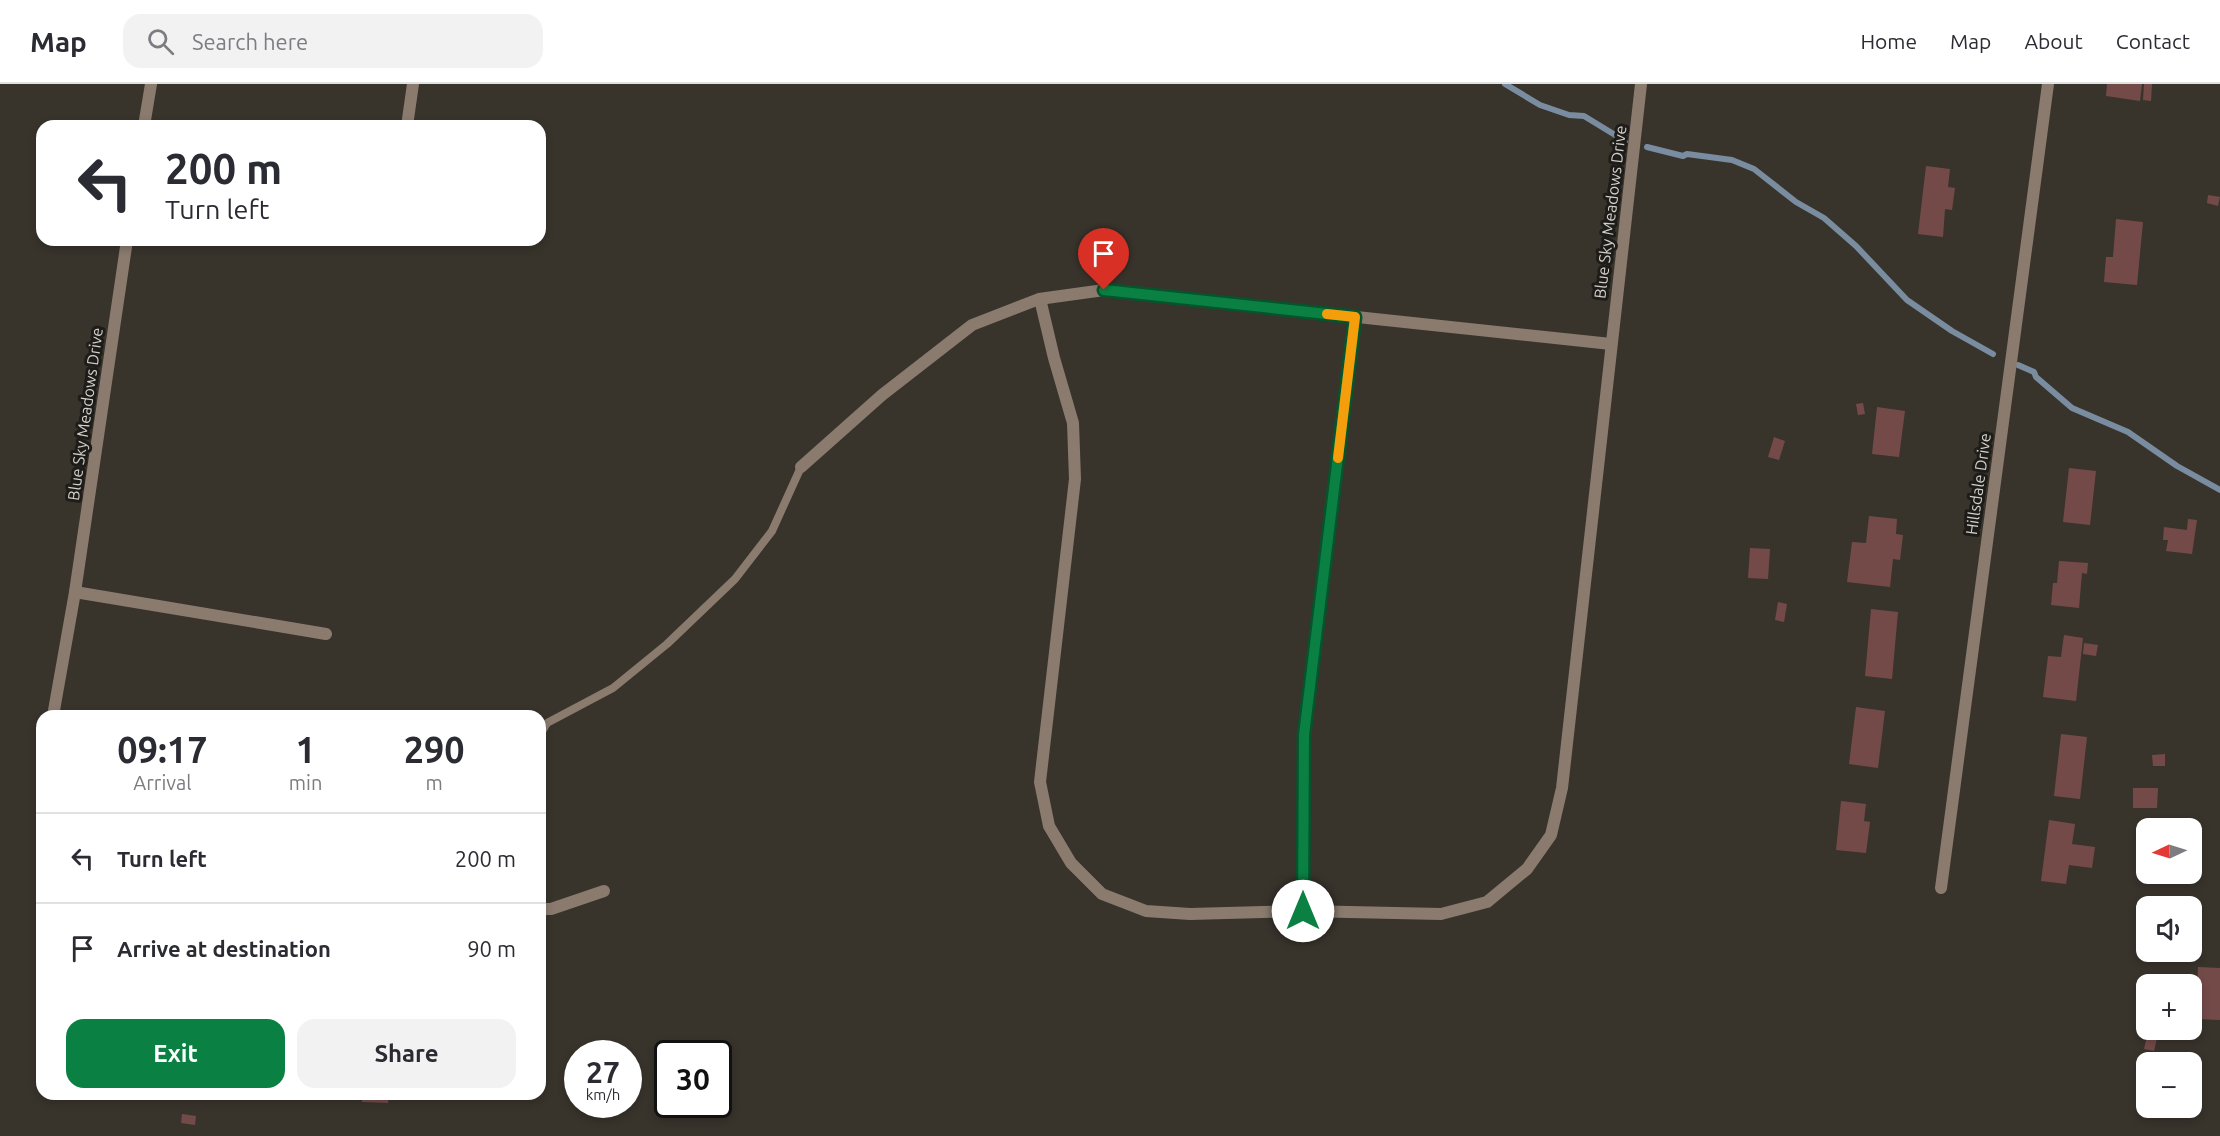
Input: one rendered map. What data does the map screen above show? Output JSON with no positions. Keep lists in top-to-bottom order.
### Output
{
  "streets": {
    "street": ["Blue Sky Meadows Drive", "Hillsdale Drive"]
  },
  "north": "left",
  "page": {
    "header": "Map",
    "search": "Search here",
    "nav": [
      "Home",
      "Map",
      "About",
      "Contact"
    ],
    "turn": ["200 m", "Turn left"],
    "eta": [
      "09:17",
      "Arrival",
      "1",
      "min",
      "290",
      "m"
    ],
    "list": [
      {
        "name": "Turn left",
        "value": "200 m"
      },
      {
        "name": "Arrive at destination",
        "value": "90 m"
      }
    ],
    "map_buttons": ["+", "−"],
    "buttons": ["Exit", "Share"],
    "speed": "27 km/h",
    "limit": "30"
  }
}
